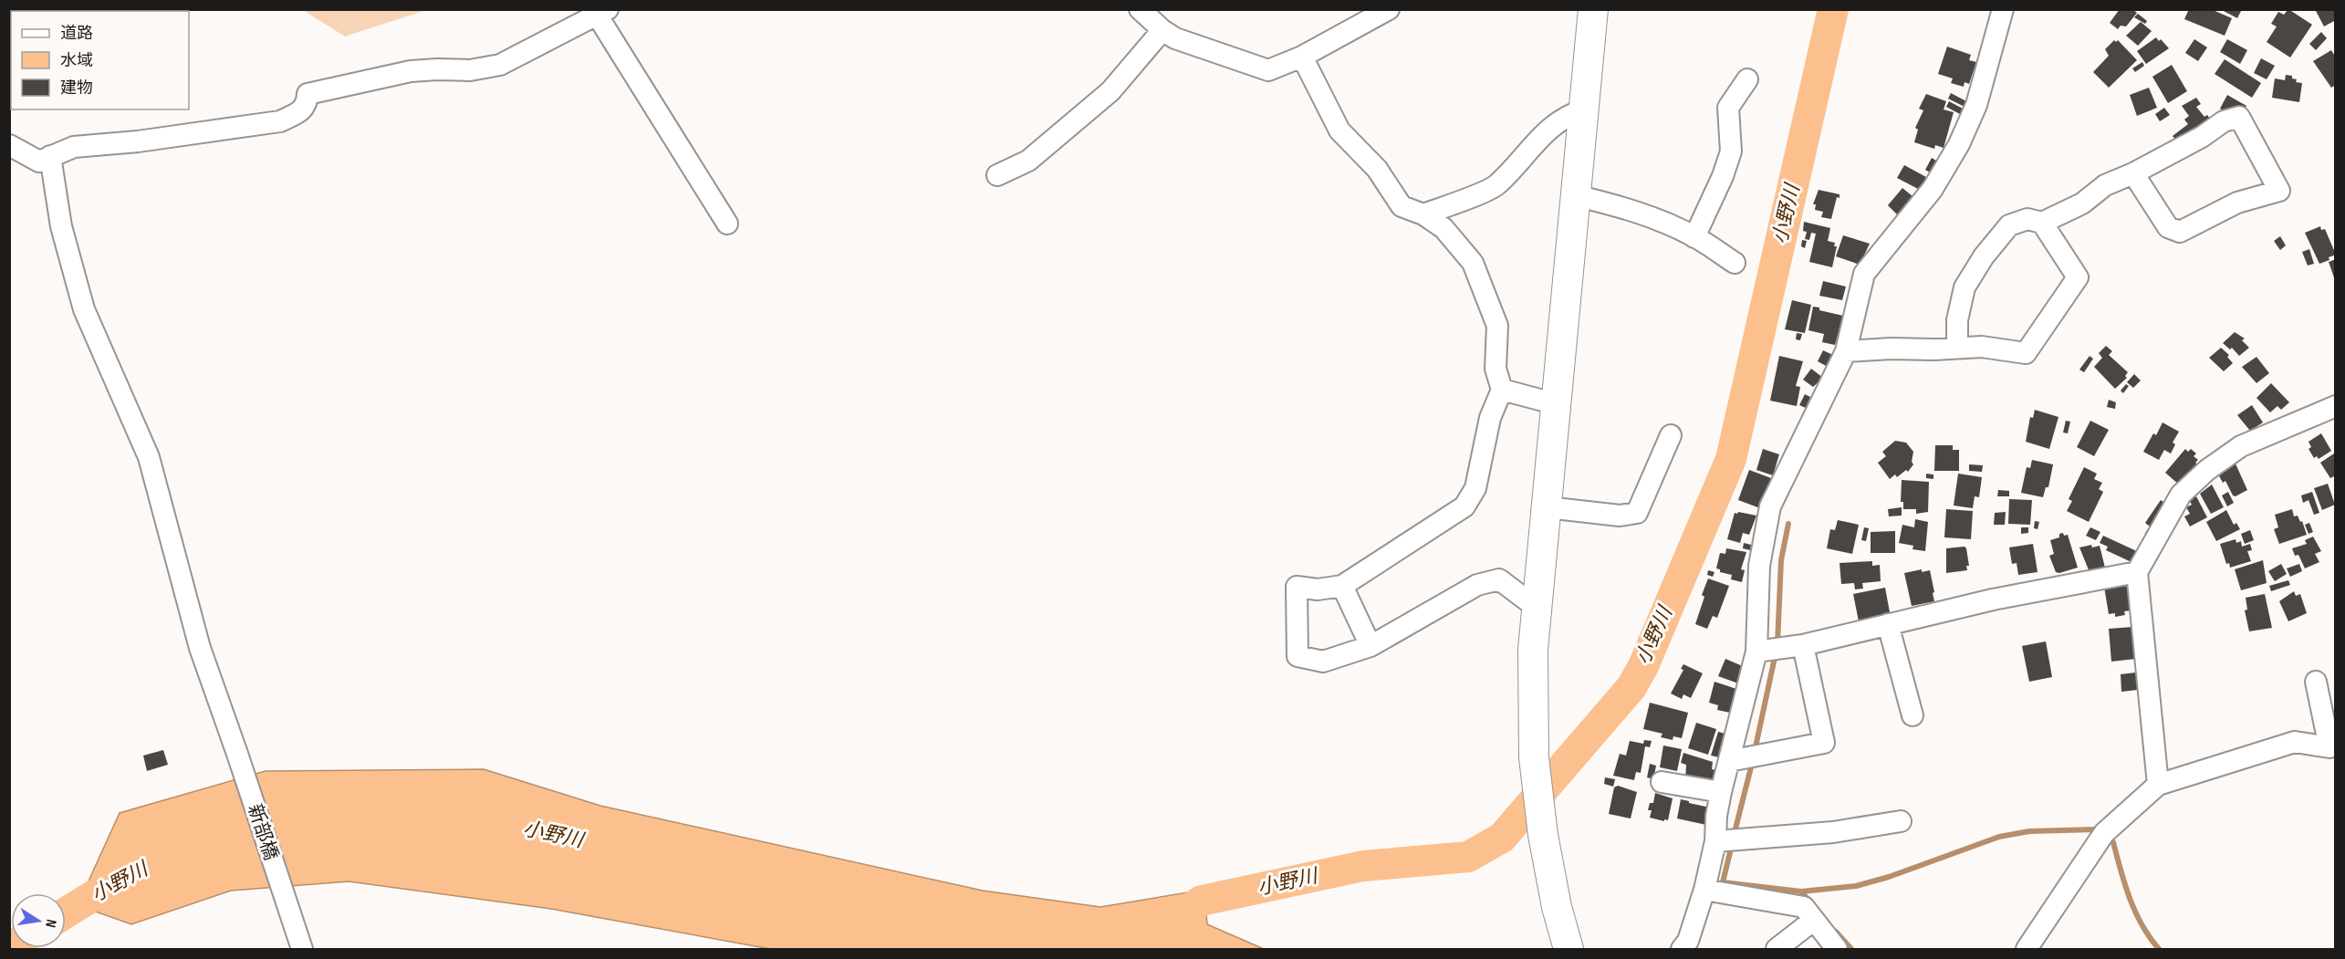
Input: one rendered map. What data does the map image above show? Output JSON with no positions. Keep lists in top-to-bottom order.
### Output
{
  "streets": {
    "street": ["新部橋"]
  },
  "water": ["小野川"],
  "legend": ["道路", "水域", "建物"],
  "north": "right"
}
